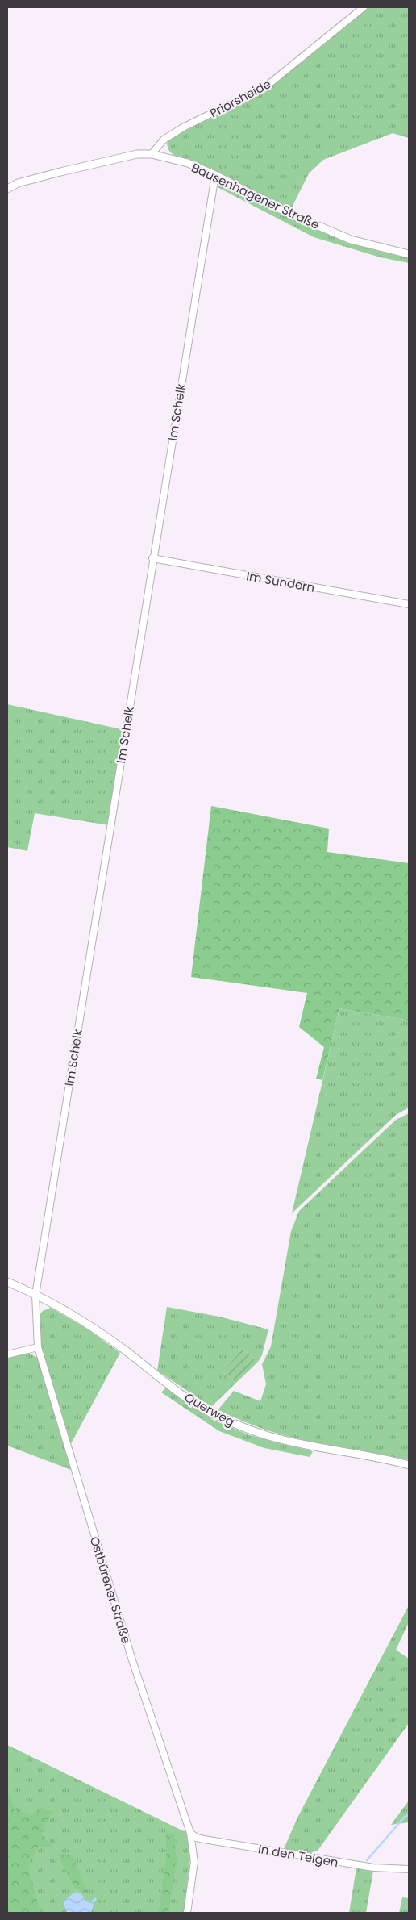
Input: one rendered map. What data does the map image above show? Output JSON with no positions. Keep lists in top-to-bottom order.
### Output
{
  "streets": {
    "street": [
      "Priorsheide",
      "Bausenhagener Straße",
      "Im Schelk",
      "Im Sundern",
      "Querweg",
      "Ostbürener Straße",
      "In den Telgen"
    ]
  },
  "crossings": [
    ["Priorsheide", "Bausenhagener Straße"],
    ["Bausenhagener Straße", "Im Schelk"],
    ["Im Schelk", "Im Sundern"],
    ["Im Schelk", "Querweg"],
    ["Im Schelk", "Ostbürener Straße"],
    ["Querweg", "Ostbürener Straße"],
    ["Ostbürener Straße", "In den Telgen"]
  ]
}
